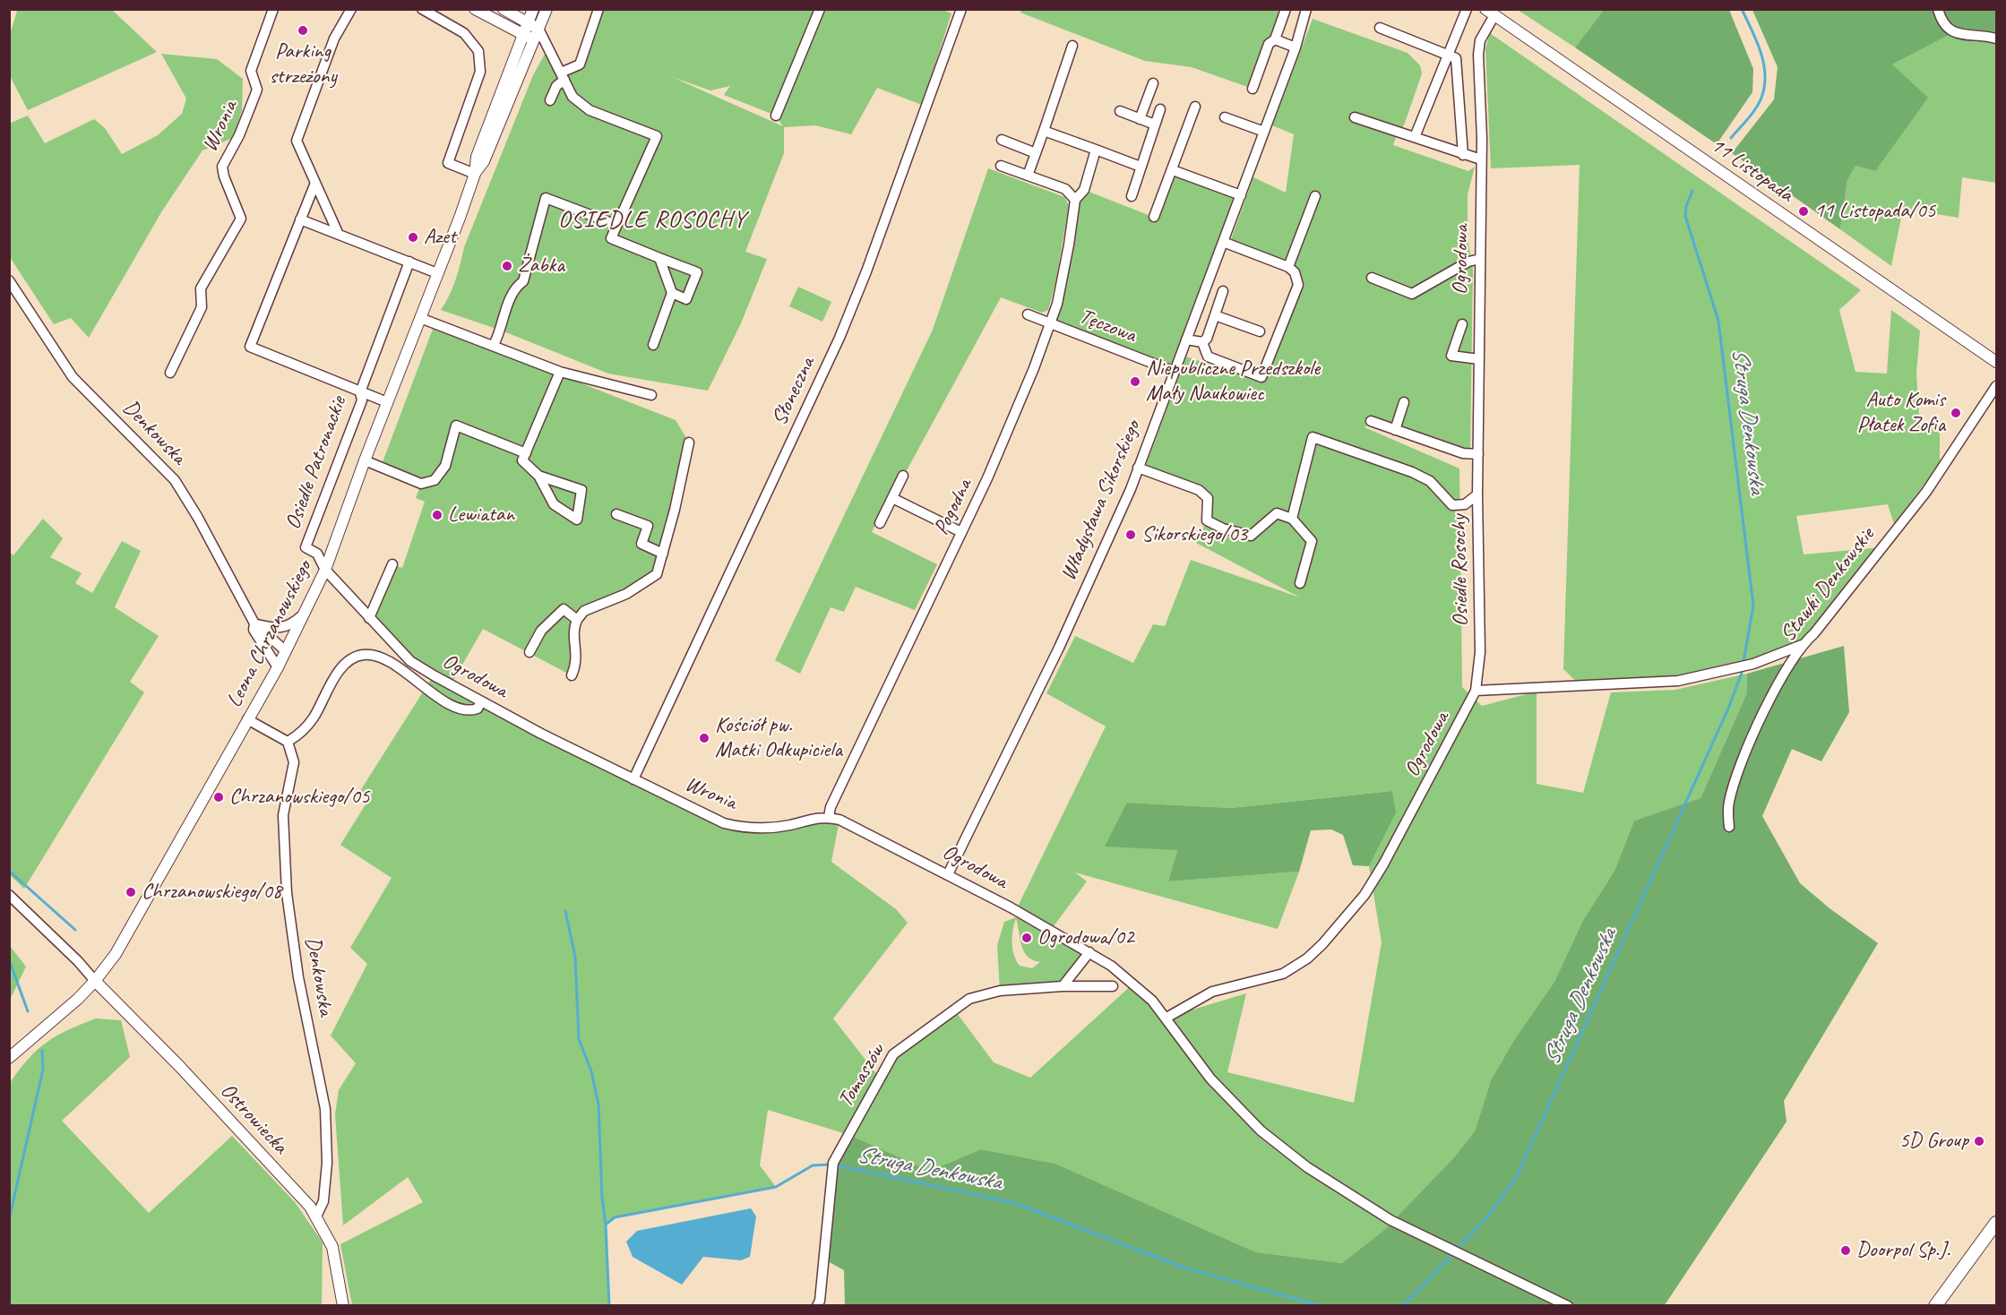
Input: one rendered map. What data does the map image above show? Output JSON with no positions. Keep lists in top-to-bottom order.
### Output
{
  "streets": {
    "street": [
      "Wronia",
      "11 Listopada",
      "Ogrodowa",
      "Tęczowa",
      "Słoneczna",
      "Denkowska",
      "Osiedle Patronackie",
      "Władysława Sikorskiego",
      "Pogodna",
      "Osiedle Rosochy",
      "Stawki Denkowskie",
      "Leona Chrzanowskiego",
      "Tomaszów",
      "Ostrowiecka"
    ]
  },
  "crossings": [
    ["Wronia", "Ogrodowa"],
    ["Wronia", "Słoneczna"],
    ["Wronia", "Pogodna"],
    ["11 Listopada", "Ogrodowa"],
    ["Ogrodowa", "Słoneczna"],
    ["Ogrodowa", "Osiedle Patronackie"],
    ["Ogrodowa", "Władysława Sikorskiego"],
    ["Ogrodowa", "Osiedle Rosochy"],
    ["Ogrodowa", "Leona Chrzanowskiego"],
    ["Tęczowa", "Władysława Sikorskiego"],
    ["Tęczowa", "Pogodna"],
    ["Denkowska", "Leona Chrzanowskiego"],
    ["Denkowska", "Ostrowiecka"],
    ["Osiedle Patronackie", "Leona Chrzanowskiego"],
    ["Leona Chrzanowskiego", "Ostrowiecka"]
  ],
  "districts": ["OSIEDLE ROSOCHY"],
  "water": ["Struga Denkowska"],
  "places": [
    "Parking strzeżony",
    "11 Listopada/05",
    "Azet",
    "Żabka",
    "Niepubliczne Przedszkole Mały Naukowiec",
    "Auto Komis Płatek Zofia",
    "Lewiatan",
    "Sikorskiego/03",
    "Kościół pw. Matki Odkupiciela",
    "Chrzanowskiego/05",
    "Chrzanowskiego/08",
    "Ogrodowa/02",
    "5D Group",
    "Doorpol Sp.J."
  ]
}
